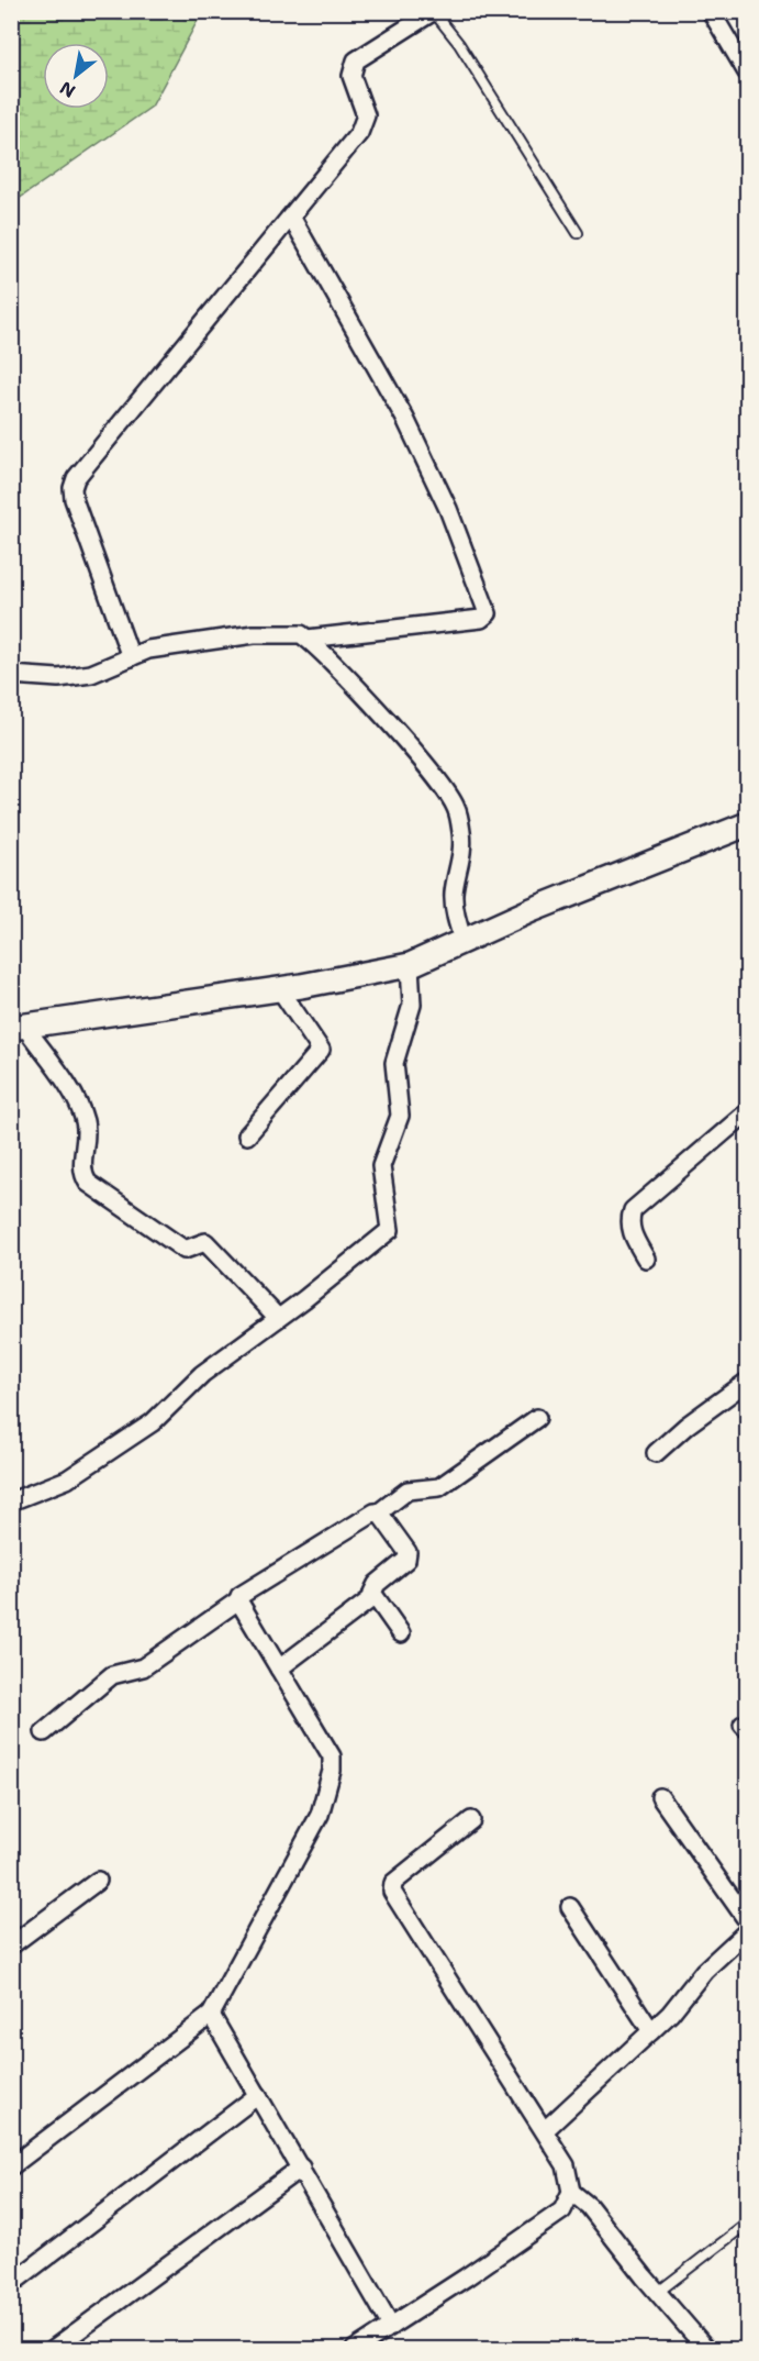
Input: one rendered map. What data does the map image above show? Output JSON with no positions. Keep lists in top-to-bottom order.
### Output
{
  "north": "bottom left"
}
